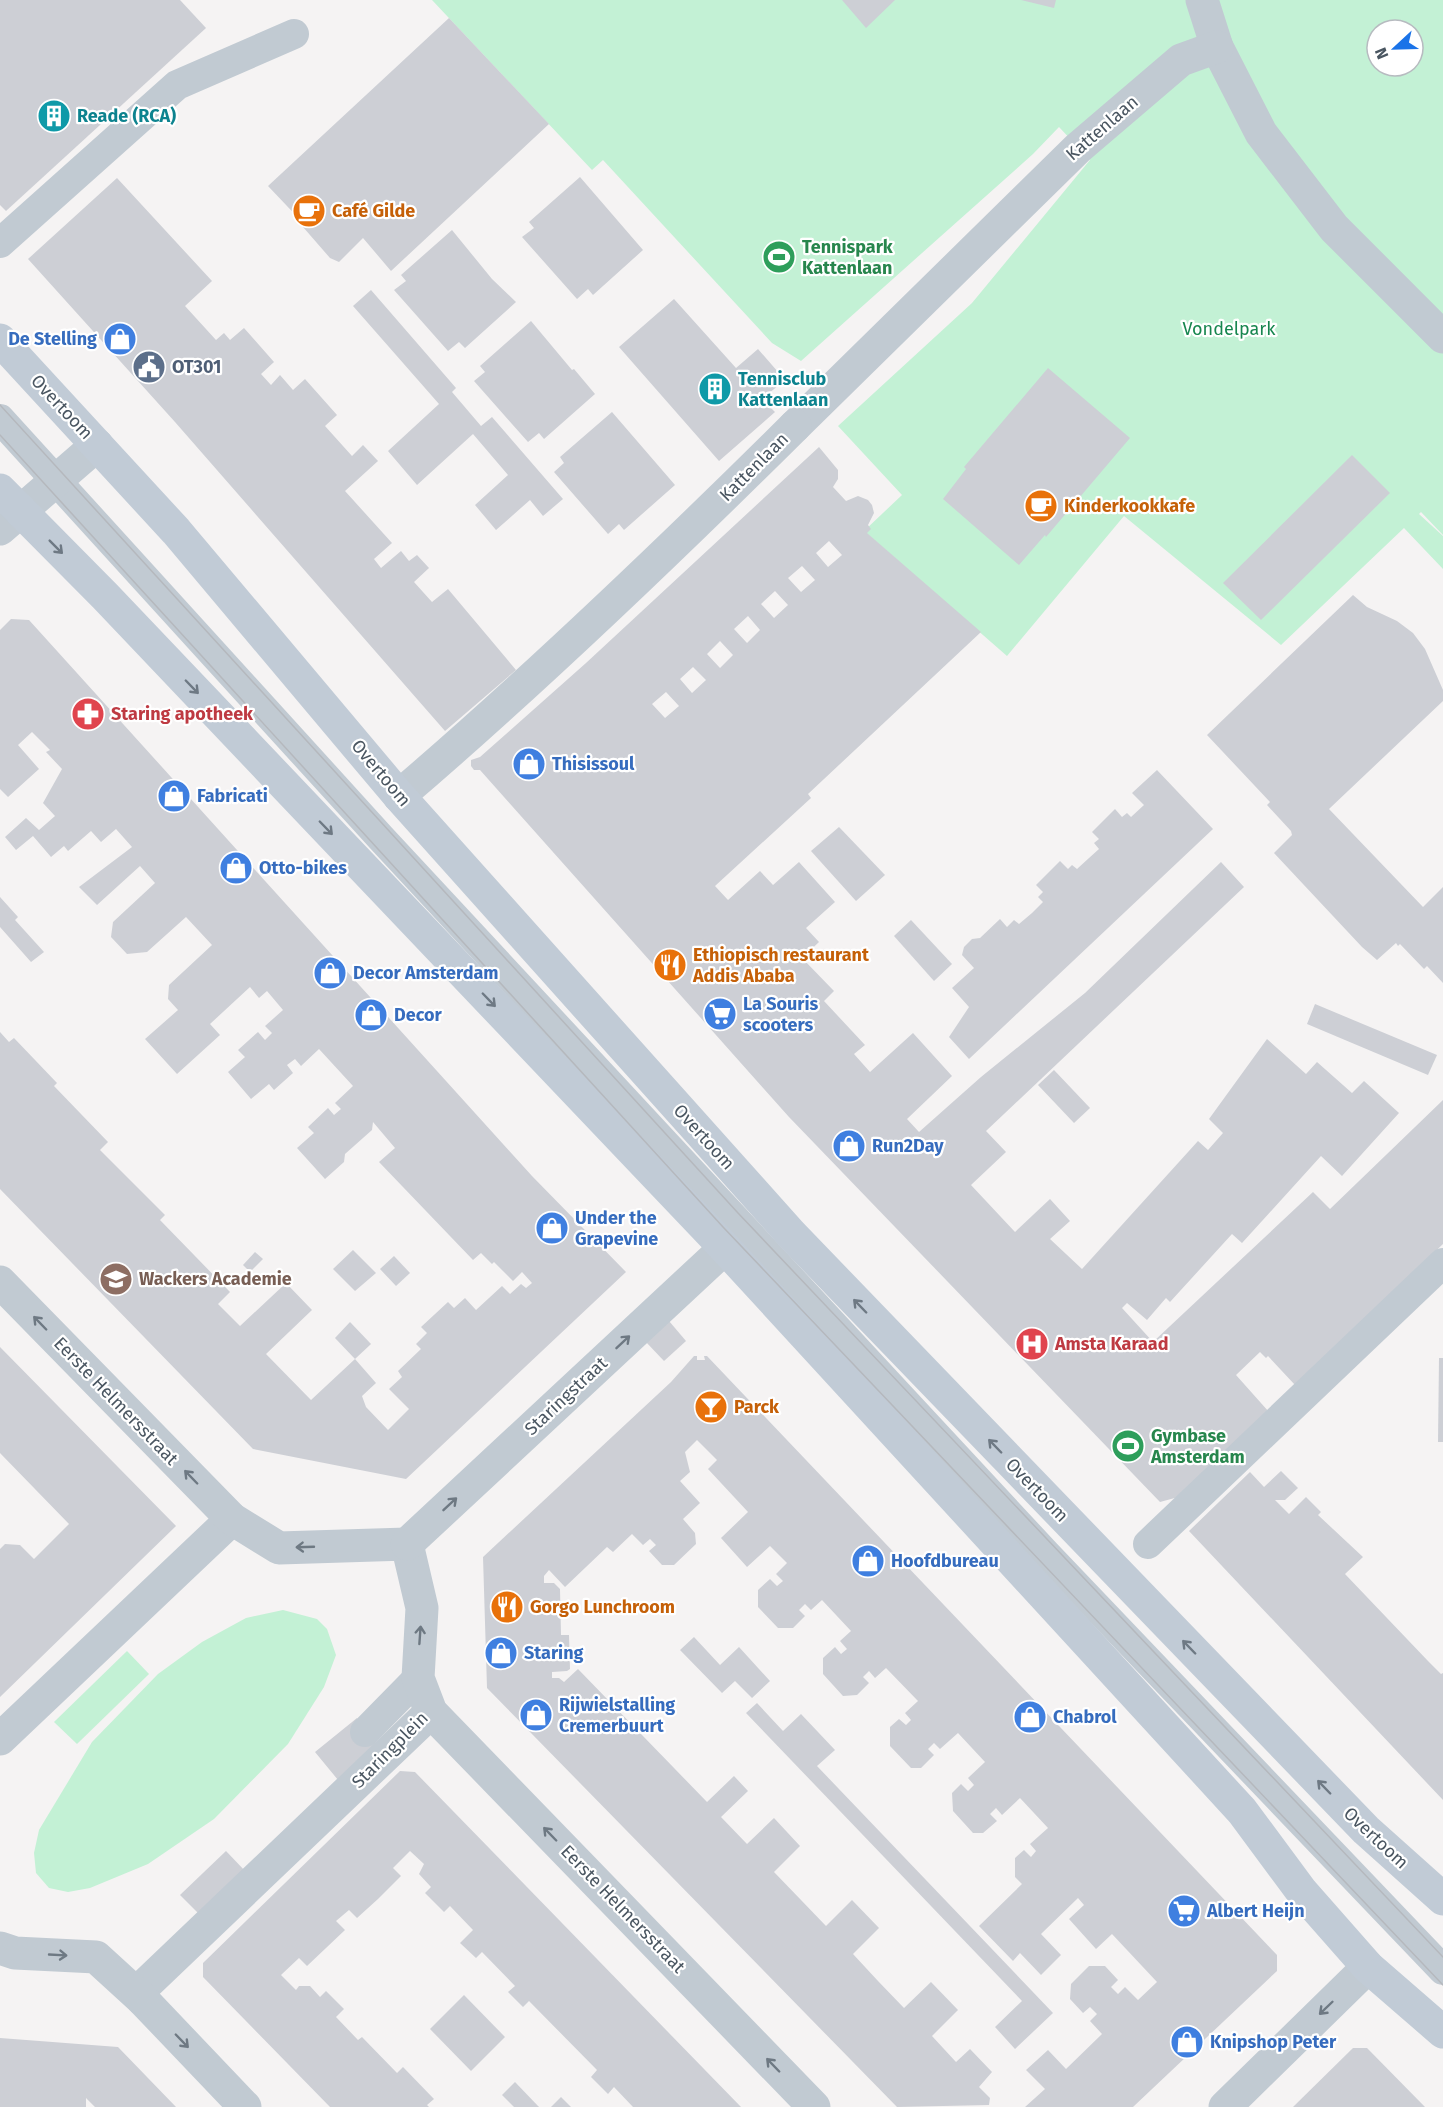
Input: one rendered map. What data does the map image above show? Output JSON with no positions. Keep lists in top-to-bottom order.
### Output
{
  "streets": {
    "main road": ["Overtoom"],
    "street": [
      "Kattenlaan",
      "Staringstraat",
      "Eerste Helmersstraat",
      "Staringplein"
    ]
  },
  "crossings": [
    ["Kattenlaan", "Overtoom"],
    ["Staringstraat", "Staringplein"],
    ["Eerste Helmersstraat", "Staringplein"]
  ],
  "one_way": ["Staringstraat", "Eerste Helmersstraat"],
  "parks": ["Vondelpark"],
  "places": {
    "building": ["Reade (RCA)", "Tennisclub Kattenlaan"],
    "cafe": ["Café Gilde", "Kinderkookkafe"],
    "sports": ["Tennispark Kattenlaan", "Gymbase Amsterdam"],
    "shop": [
      "De Stelling",
      "Thisissoul",
      "Fabricati",
      "Otto-bikes",
      "Decor Amsterdam",
      "Decor",
      "Run2Day",
      "Under the Grapevine",
      "Hoofdbureau",
      "Staring",
      "Rijwielstalling Cremerbuurt",
      "Chabrol",
      "Knipshop Peter"
    ],
    "public building": ["OT301"],
    "pharmacy": ["Staring apotheek"],
    "restaurant": ["Ethiopisch restaurant Addis Ababa", "Gorgo Lunchroom"],
    "supermarket": ["La Souris scooters", "Albert Heijn"],
    "school or university": ["Wackers Academie"],
    "hospital": ["Amsta Karaad"],
    "bar": ["Parck"]
  },
  "north": "left"
}
